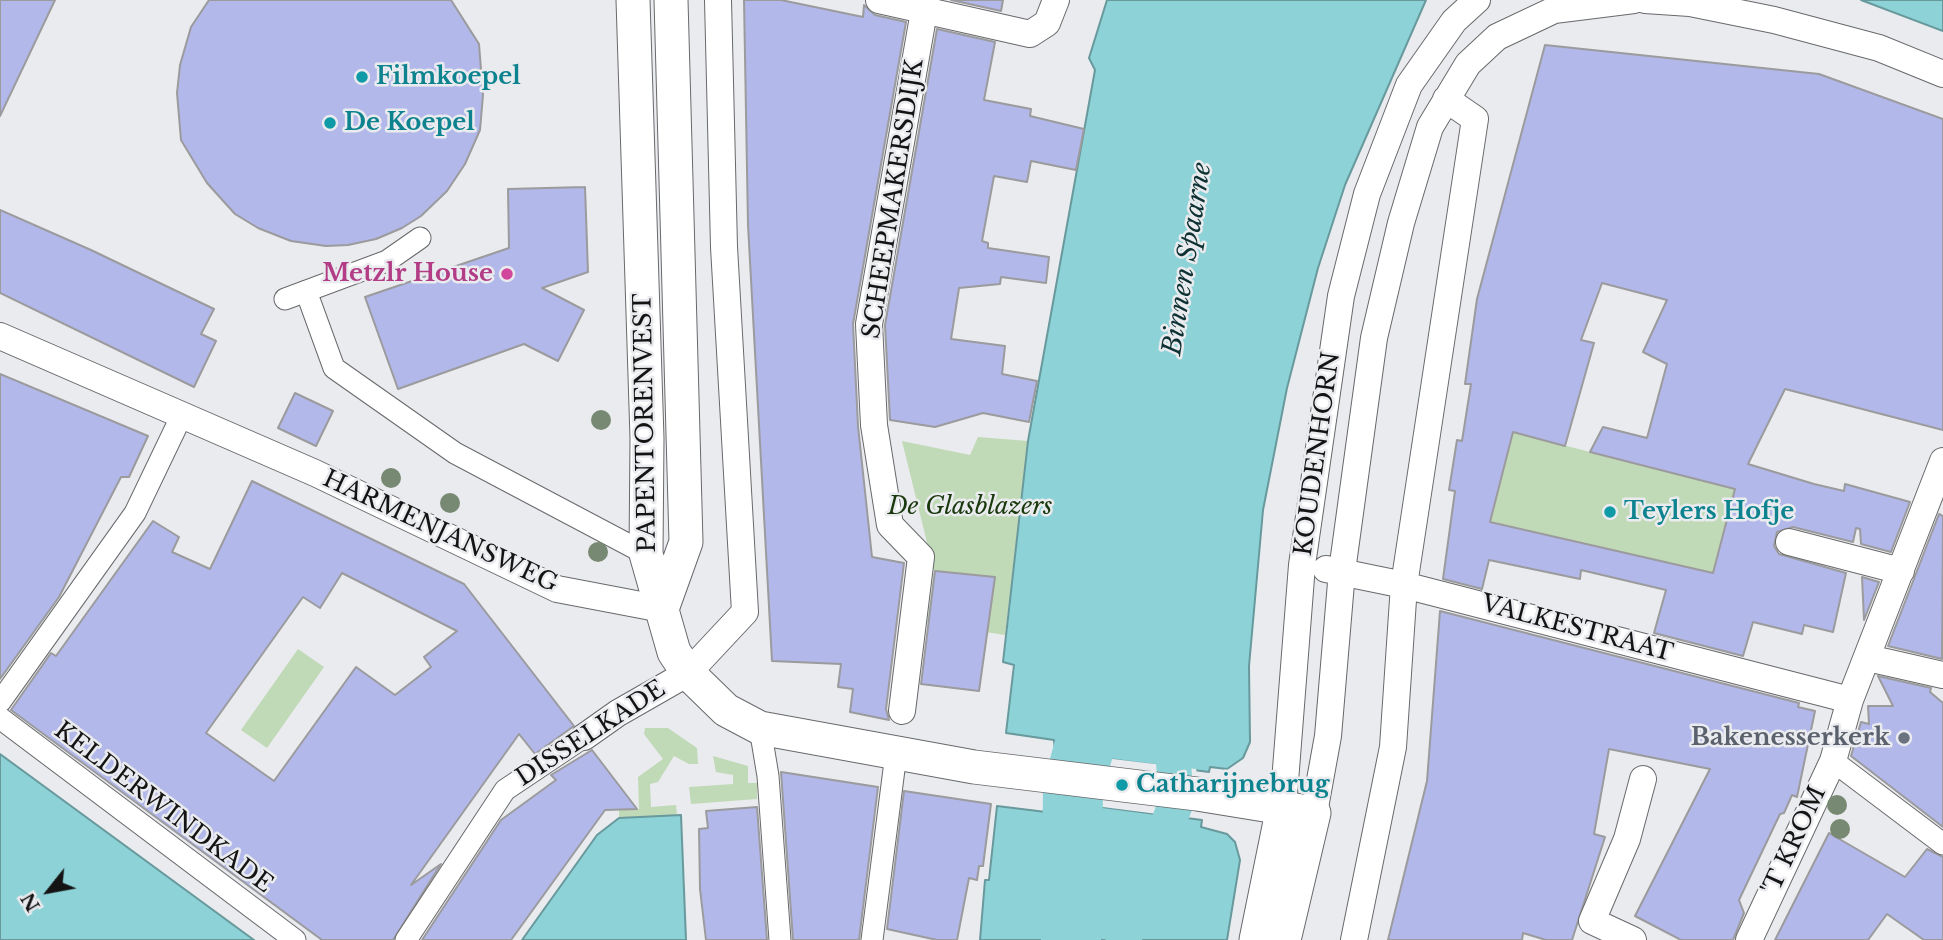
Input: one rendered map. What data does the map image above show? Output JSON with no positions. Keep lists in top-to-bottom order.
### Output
{
  "streets": {
    "street": [
      "SCHEEPMAKERSDIJK",
      "PAPENTORENVEST",
      "KOUDENHORN",
      "HARMENJANSWEG",
      "VALKESTRAAT",
      "DISSELKADE",
      "KELDERWINDKADE",
      "'T KROM"
    ]
  },
  "crossings": [
    ["PAPENTORENVEST", "HARMENJANSWEG"],
    ["KOUDENHORN", "VALKESTRAAT"],
    ["VALKESTRAAT", "'T KROM"]
  ],
  "water": ["Binnen Spaarne"],
  "parks": ["De Glasblazers"],
  "places": [
    "Filmkoepel",
    "De Koepel",
    "Metzlr House",
    "Teylers Hofje",
    "Bakenesserkerk",
    "Catharijnebrug"
  ],
  "north": "bottom left"
}
